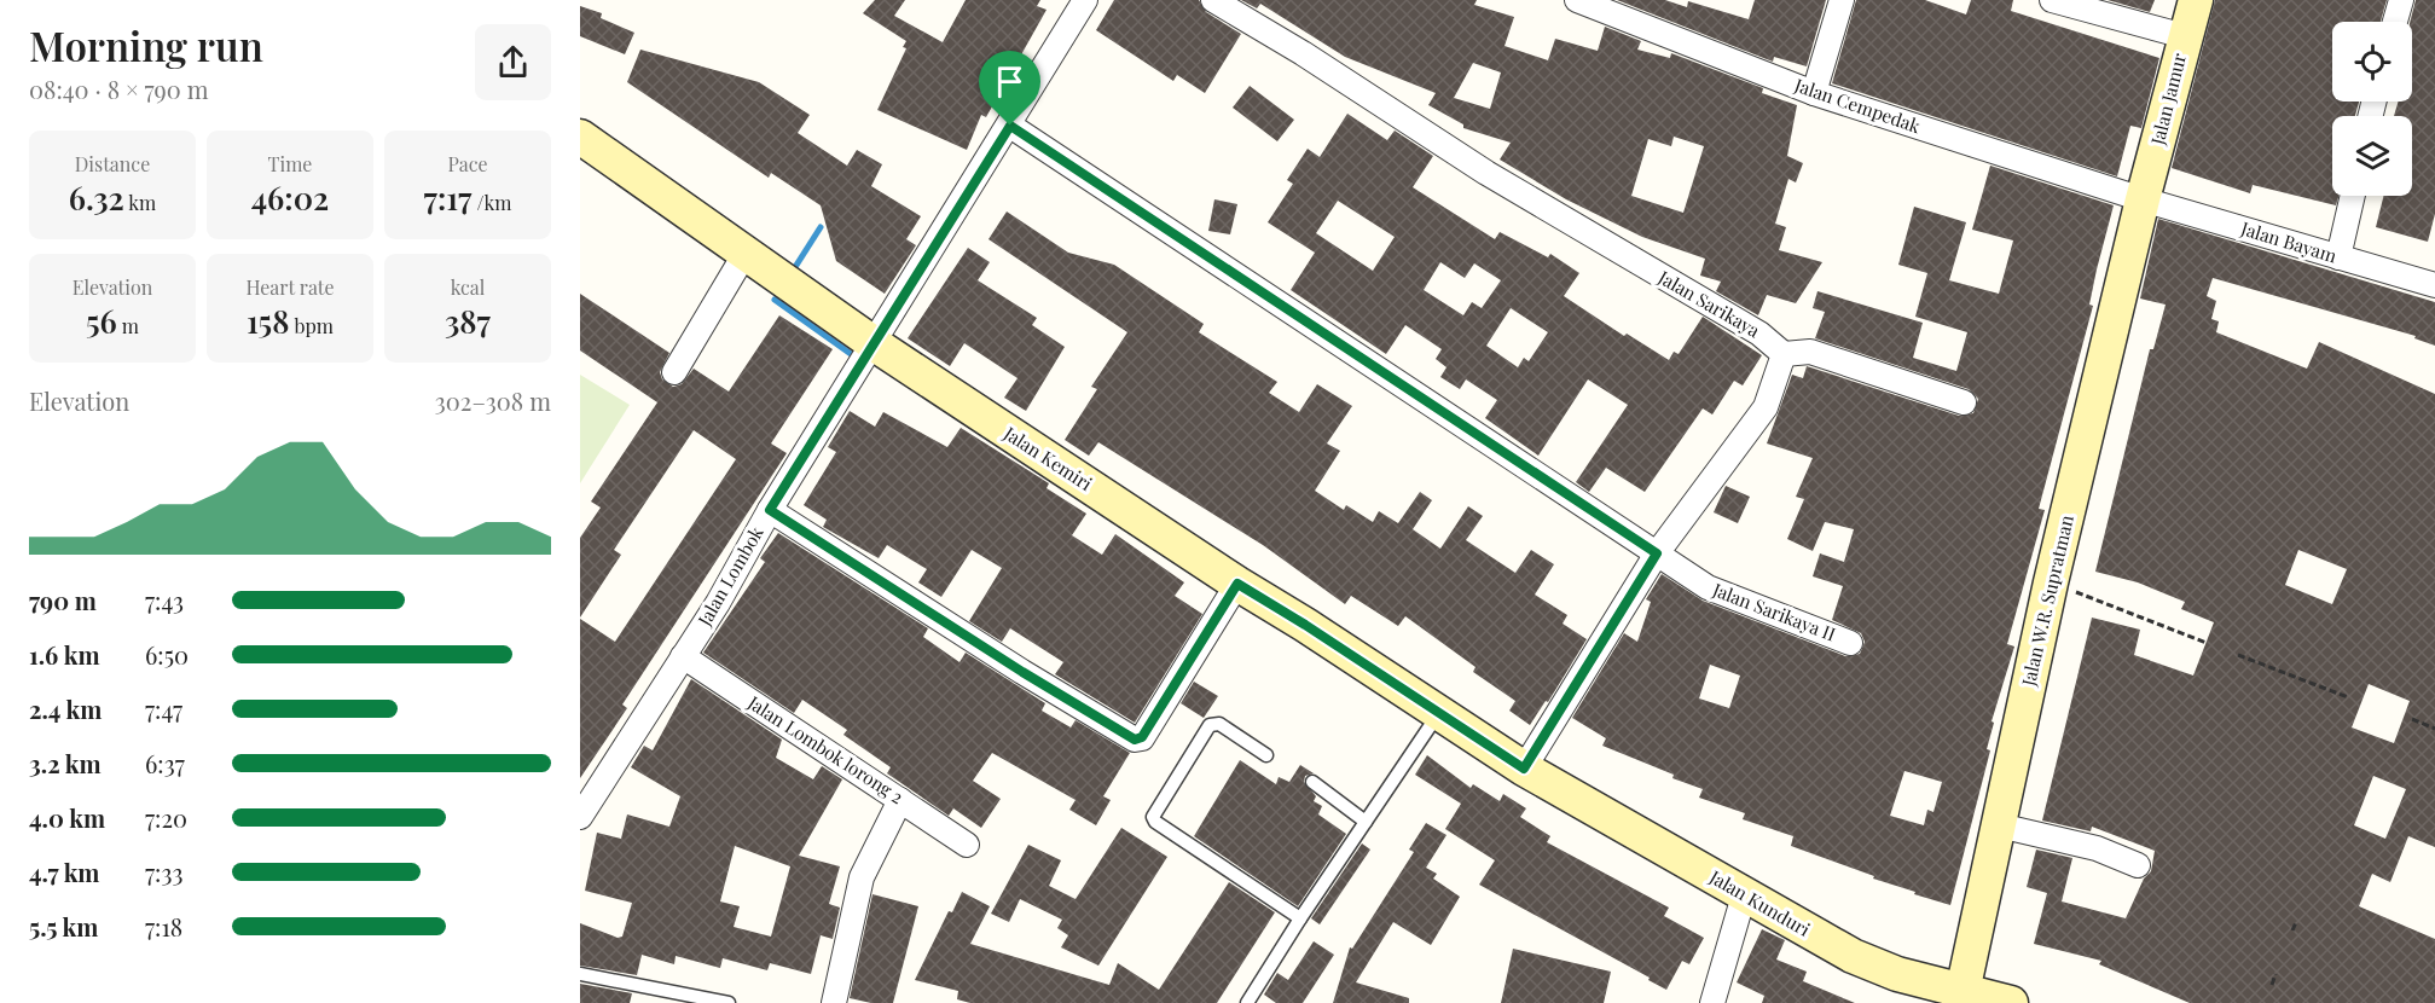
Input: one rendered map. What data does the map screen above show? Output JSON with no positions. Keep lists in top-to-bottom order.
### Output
{
  "streets": {
    "street": [
      "Jalan Jamur",
      "Jalan Cempedak",
      "Jalan Bayam",
      "Jalan Sarikaya",
      "Jalan Kemiri",
      "Jalan Lombok",
      "Jalan W.R. Supratman",
      "Jalan Sarikaya II",
      "Jalan Lombok lorong 2",
      "Jalan Kunduri"
    ]
  },
  "crossings": [
    ["Jalan Jamur", "Jalan Cempedak"],
    ["Jalan Jamur", "Jalan Bayam"],
    ["Jalan Jamur", "Jalan W.R. Supratman"],
    ["Jalan Cempedak", "Jalan Bayam"],
    ["Jalan Cempedak", "Jalan W.R. Supratman"],
    ["Jalan Bayam", "Jalan W.R. Supratman"],
    ["Jalan Kemiri", "Jalan Lombok"],
    ["Jalan Kemiri", "Jalan Kunduri"],
    ["Jalan Lombok", "Jalan Sarikaya II"],
    ["Jalan Lombok", "Jalan Lombok lorong 2"],
    ["Jalan W.R. Supratman", "Jalan Kunduri"]
  ],
  "page": {
    "heading": ["Morning run", "08:40 · 8 × 790 m"],
    "stats": [
      ["Distance", "6.32 km"],
      ["Time", "46:02"],
      ["Pace", "7:17 /km"],
      ["Elevation", "56 m"],
      ["Heart rate", "158 bpm"],
      ["kcal", "387"]
    ],
    "chart": ["Elevation", "302–308 m"],
    "list": [
      {
        "name": "790 m",
        "note": "7:43"
      },
      {
        "name": "1.6 km",
        "note": "6:50"
      },
      {
        "name": "2.4 km",
        "note": "7:47"
      },
      {
        "name": "3.2 km",
        "note": "6:37"
      },
      {
        "name": "4.0 km",
        "note": "7:20"
      },
      {
        "name": "4.7 km",
        "note": "7:33"
      },
      {
        "name": "5.5 km",
        "note": "7:18"
      }
    ]
  }
}
